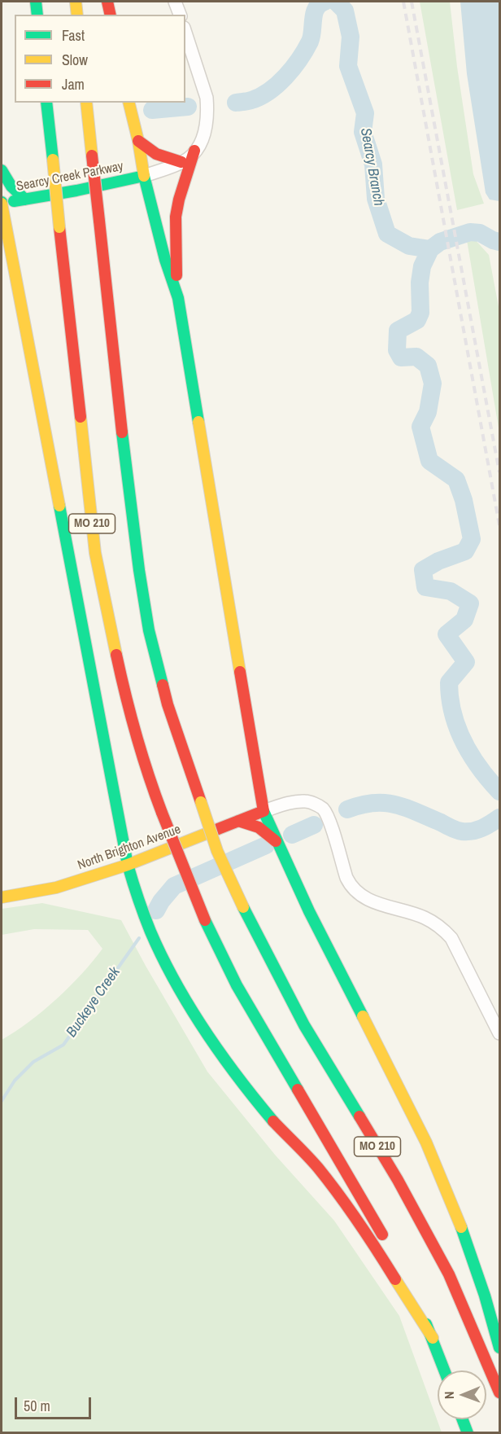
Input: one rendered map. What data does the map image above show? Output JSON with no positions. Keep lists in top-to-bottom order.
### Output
{
  "streets": {
    "main road": ["Searcy Creek Parkway", "MO 210", "North Brighton Avenue"]
  },
  "water": ["Searcy Branch", "Buckeye Creek"],
  "legend": ["Fast", "Slow", "Jam"],
  "scale_bar": "50 m",
  "north": "left"
}
